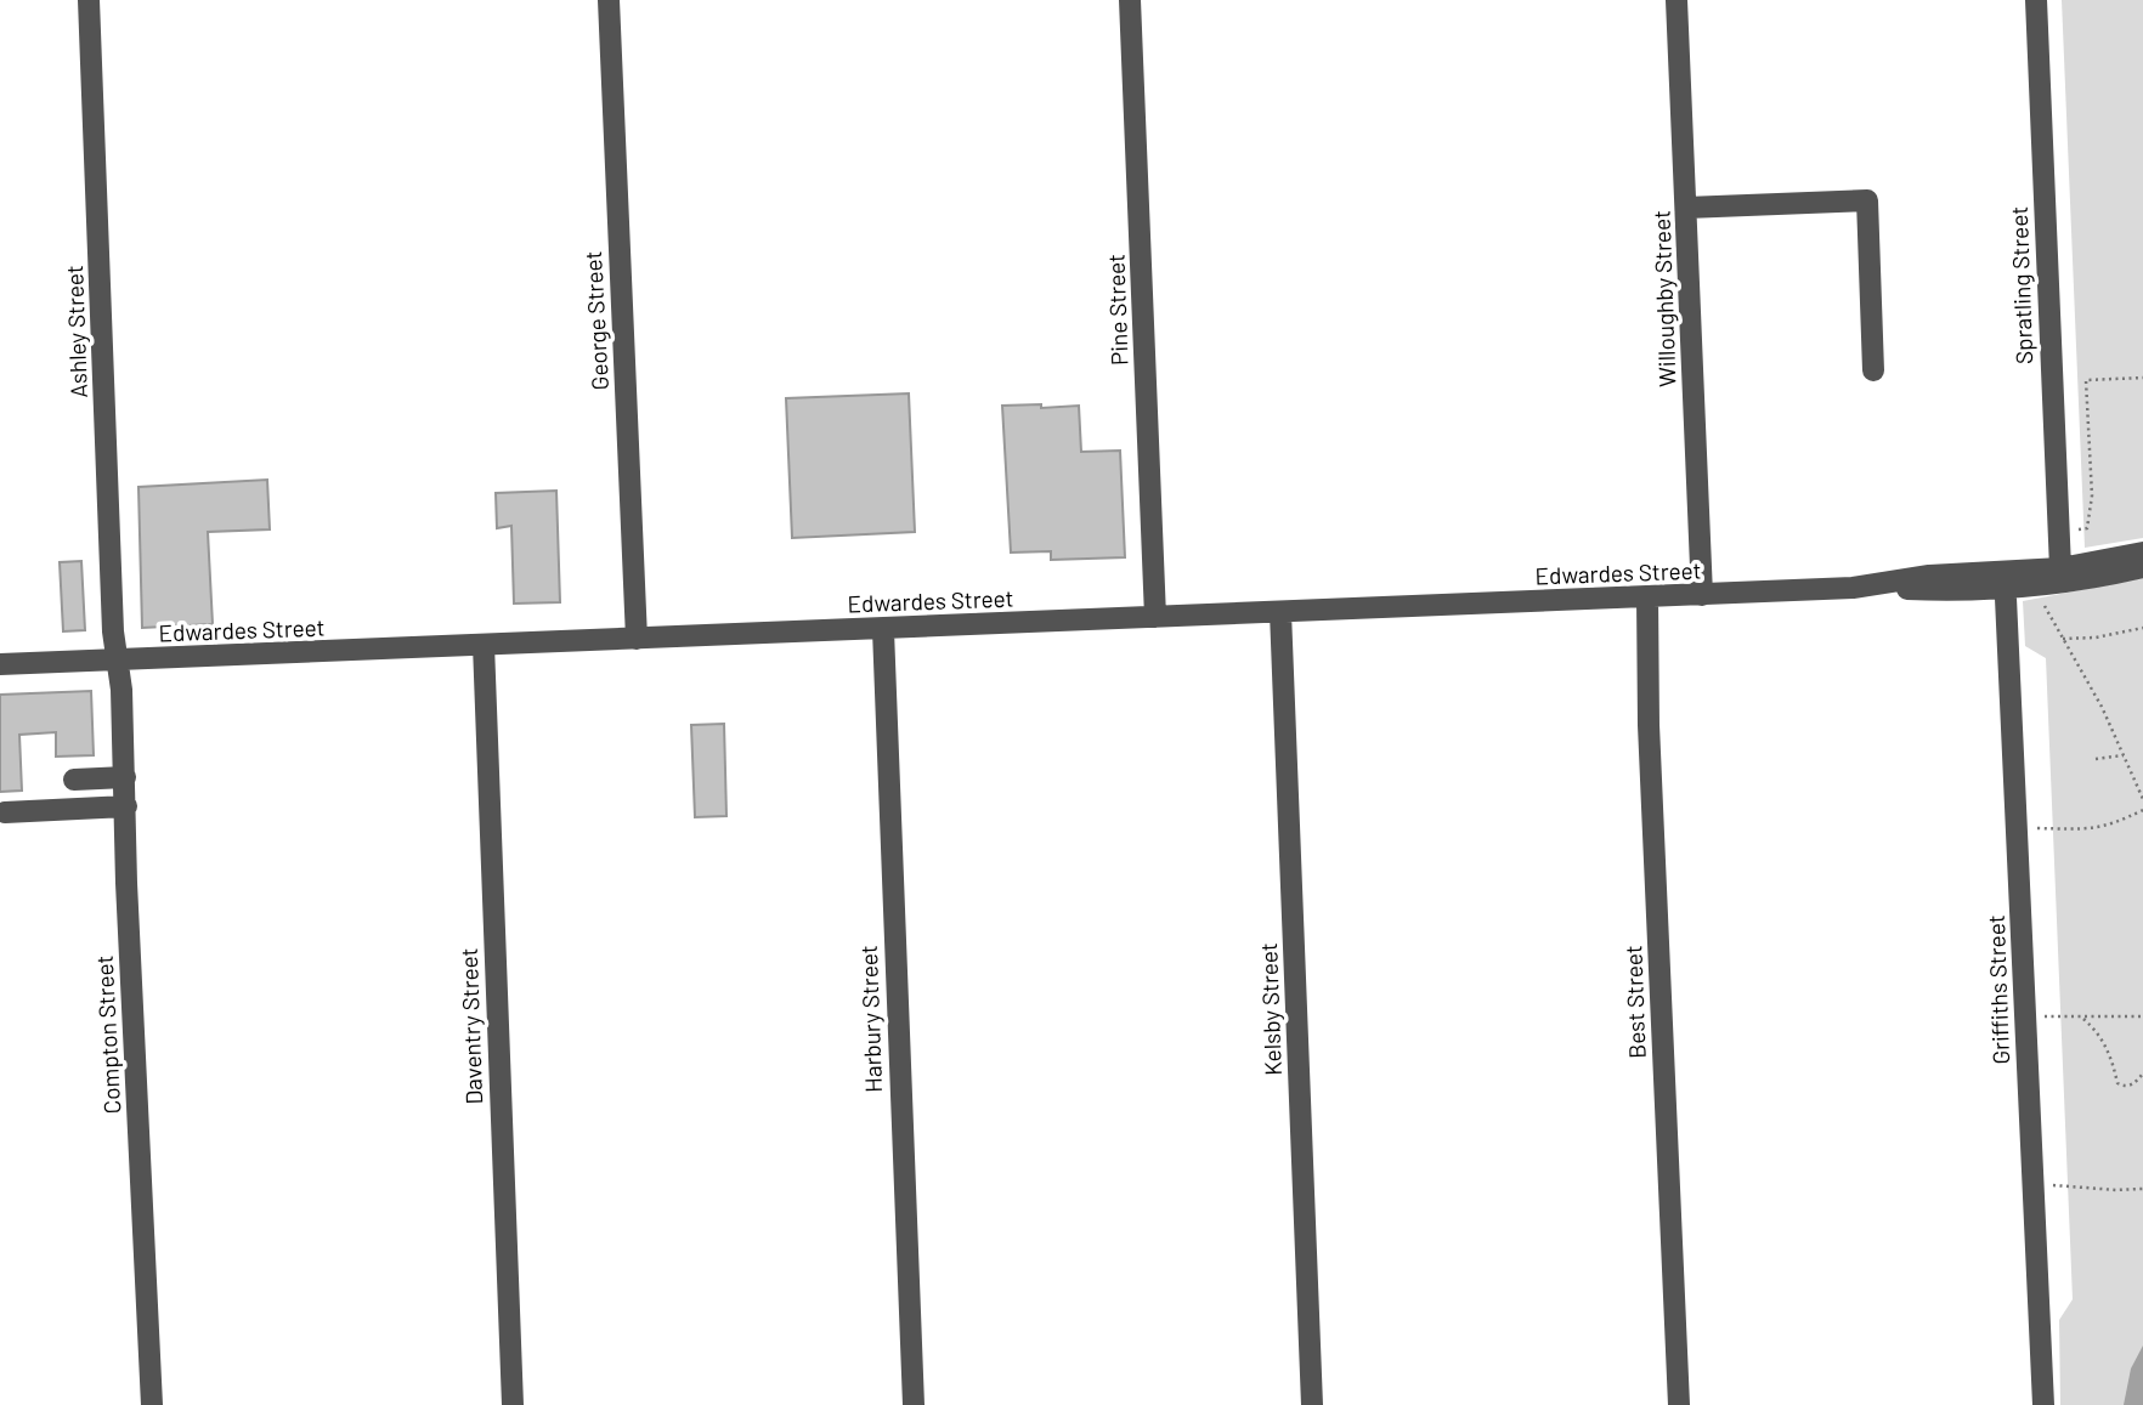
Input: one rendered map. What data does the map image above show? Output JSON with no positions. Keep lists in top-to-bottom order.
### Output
{
  "streets": {
    "street": [
      "Spratling Street",
      "Willoughby Street",
      "Pine Street",
      "George Street",
      "Ashley Street",
      "Edwardes Street",
      "Griffiths Street",
      "Best Street",
      "Kelsby Street",
      "Harbury Street",
      "Daventry Street",
      "Compton Street"
    ]
  },
  "crossings": [
    ["Spratling Street", "Edwardes Street"],
    ["Willoughby Street", "Edwardes Street"],
    ["Pine Street", "Edwardes Street"],
    ["George Street", "Edwardes Street"],
    ["Ashley Street", "Edwardes Street"],
    ["Ashley Street", "Compton Street"],
    ["Edwardes Street", "Griffiths Street"],
    ["Edwardes Street", "Best Street"],
    ["Edwardes Street", "Kelsby Street"],
    ["Edwardes Street", "Harbury Street"],
    ["Edwardes Street", "Daventry Street"],
    ["Edwardes Street", "Compton Street"]
  ]
}
